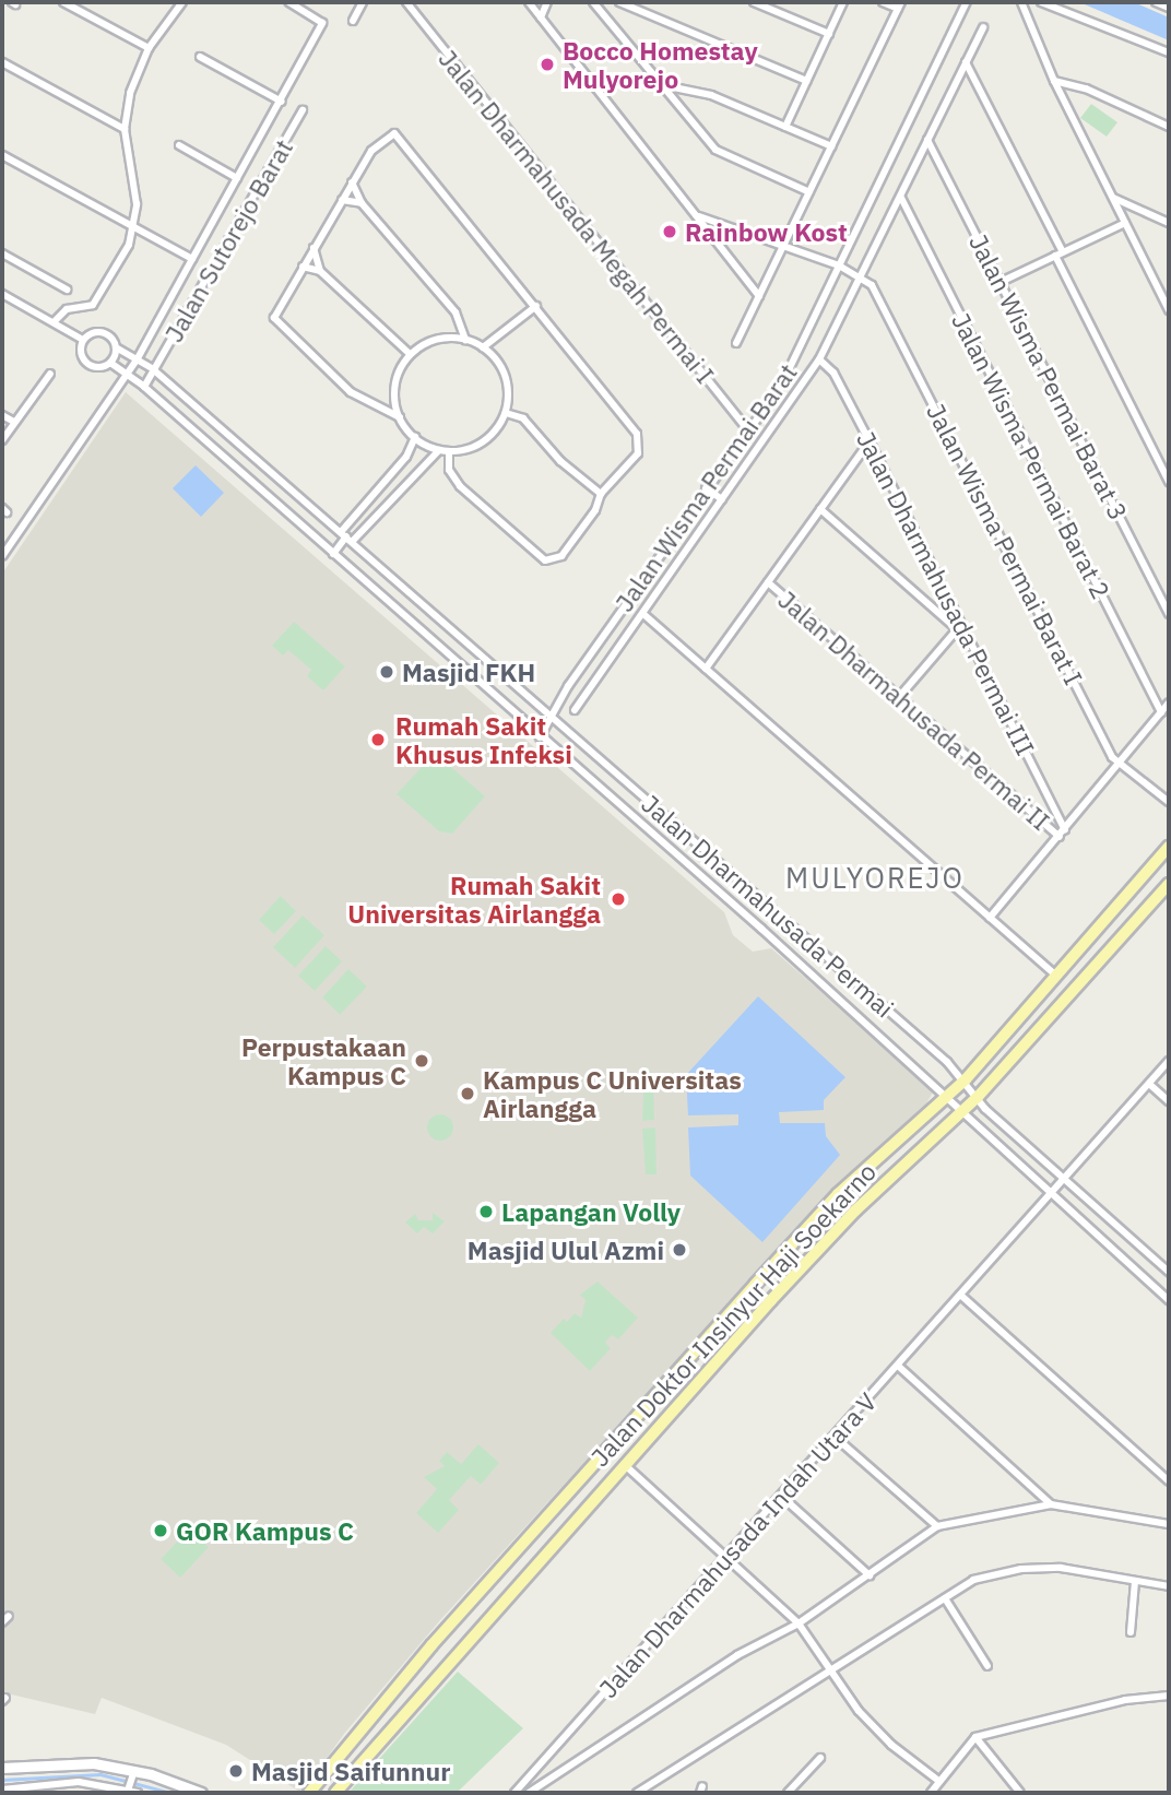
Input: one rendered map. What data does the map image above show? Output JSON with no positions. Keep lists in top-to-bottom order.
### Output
{
  "streets": {
    "main road": ["Jalan Doktor Insinyur Haji Soekarno"],
    "street": [
      "Jalan Dharmahusada Megah Permai I",
      "Jalan Sutorejo Barat",
      "Jalan Wisma Permai Barat 3",
      "Jalan Wisma Permai Barat 2",
      "Jalan Wisma Permai Barat",
      "Jalan Wisma Permai Barat I",
      "Jalan Dharmahusada Permai III",
      "Jalan Dharmahusada Permai II",
      "Jalan Dharmahusada Permai",
      "Jalan Dharmahusada Indah Utara V"
    ]
  },
  "crossings": [
    ["Jalan Dharmahusada Megah Permai I", "Jalan Wisma Permai Barat"],
    ["Jalan Sutorejo Barat", "Jalan Dharmahusada Permai"],
    ["Jalan Wisma Permai Barat", "Jalan Dharmahusada Permai"],
    ["Jalan Dharmahusada Permai III", "Jalan Dharmahusada Permai II"],
    ["Jalan Dharmahusada Permai", "Jalan Doktor Insinyur Haji Soekarno"],
    ["Jalan Dharmahusada Permai", "Jalan Dharmahusada Indah Utara V"]
  ],
  "districts": ["MULYOREJO"],
  "places": [
    "Bocco Homestay Mulyorejo",
    "Rainbow Kost",
    "Masjid FKH",
    "Rumah Sakit Khusus Infeksi",
    "Rumah Sakit Universitas Airlangga",
    "Perpustakaan Kampus C",
    "Kampus C Universitas Airlangga",
    "Lapangan Volly",
    "Masjid Ulul Azmi",
    "GOR Kampus C",
    "Masjid Saifunnur"
  ]
}
